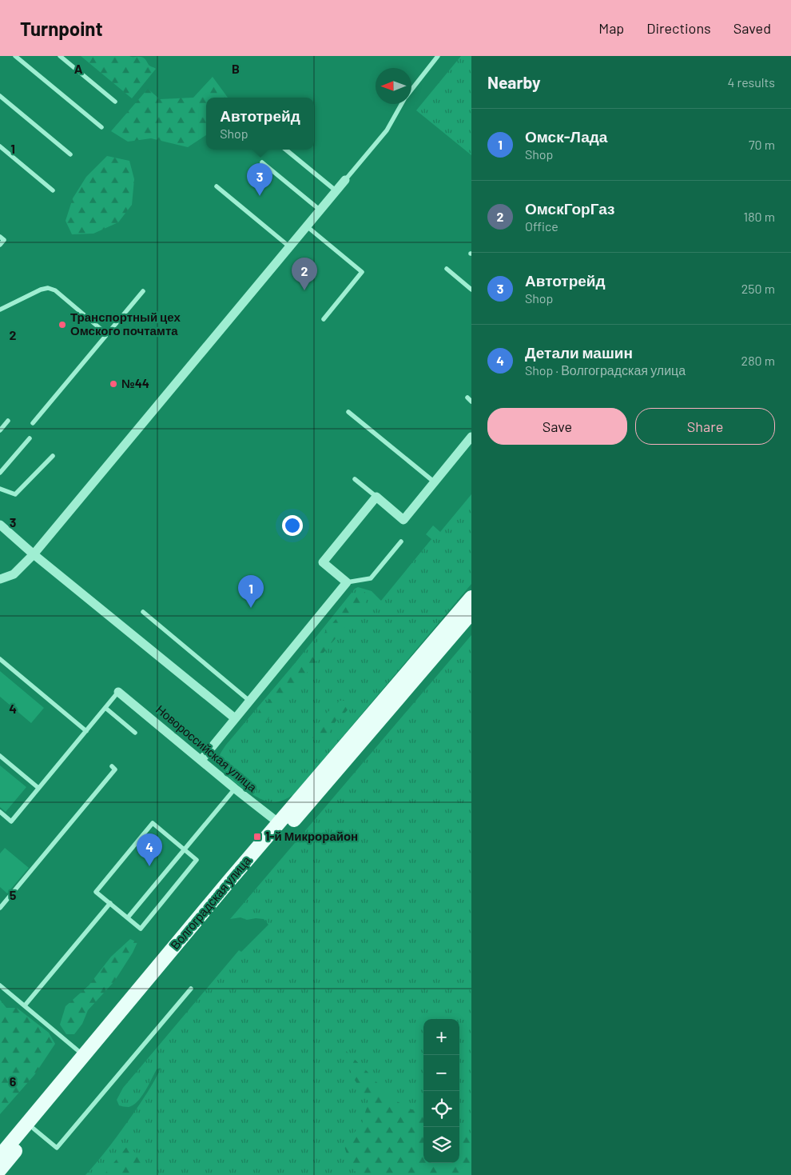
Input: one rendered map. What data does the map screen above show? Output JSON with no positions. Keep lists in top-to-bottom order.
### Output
{
  "streets": {
    "main road": ["Волгоградская улица"],
    "street": ["Новороссийская улица"]
  },
  "crossings": [
    ["Новороссийская улица", "Волгоградская улица"]
  ],
  "places": {
    "other": ["Транспортный цех Омского почтамта", "№44"],
    "transit": ["1-й Микрорайон"]
  },
  "north": "left",
  "page": {
    "header": "Turnpoint",
    "nav": ["Map", "Directions", "Saved"],
    "heading": ["Nearby", "4 results"],
    "popup": ["Автотрейд", "Shop"],
    "list": [
      {
        "mark": "1",
        "name": "Омск-Лада",
        "note": "Shop",
        "value": "70 m"
      },
      {
        "mark": "2",
        "name": "ОмскГорГаз",
        "note": "Office",
        "value": "180 m"
      },
      {
        "mark": "3",
        "name": "Автотрейд",
        "note": "Shop",
        "value": "250 m"
      },
      {
        "mark": "4",
        "name": "Детали машин",
        "note": "Shop · Волгоградская улица",
        "value": "280 m"
      }
    ],
    "pins": [
      "3",
      "2",
      "1",
      "4"
    ],
    "buttons": ["Save", "Share"],
    "map_buttons": ["+", "−"]
  },
  "grid": {
    "columns": ["A", "B"],
    "rows": [
      "1",
      "2",
      "3",
      "4",
      "5",
      "6"
    ]
  }
}
